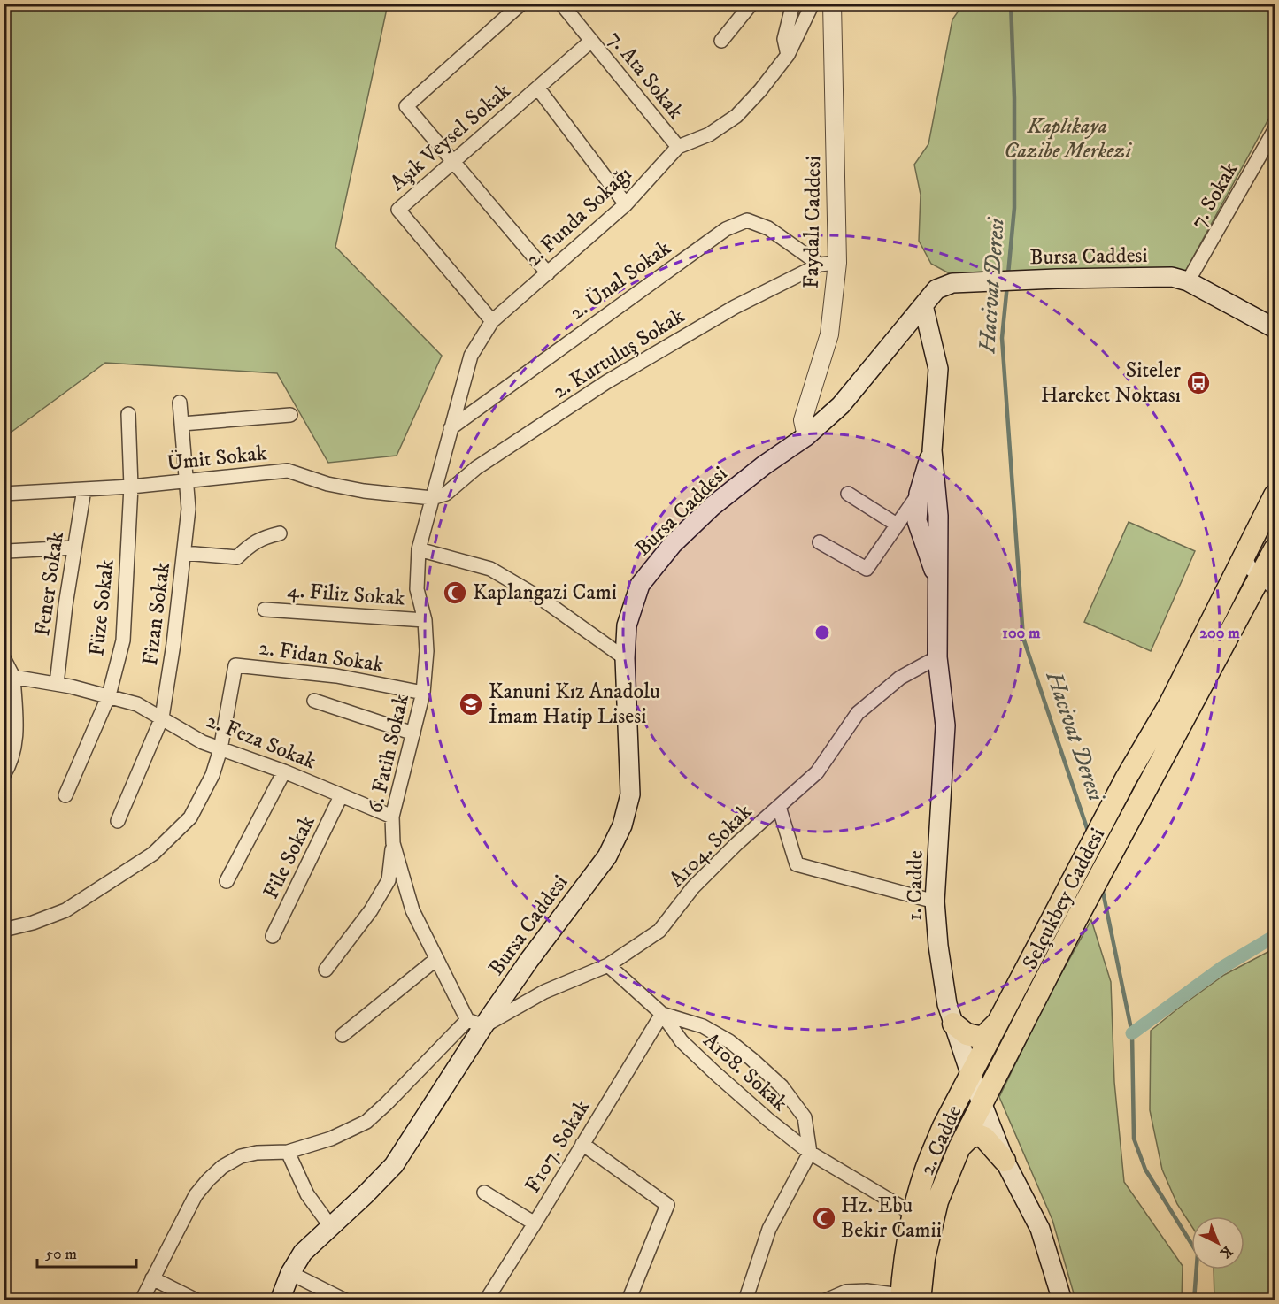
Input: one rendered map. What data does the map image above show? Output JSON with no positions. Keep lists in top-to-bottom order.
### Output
{
  "streets": {
    "main road": [
      "Bursa Caddesi",
      "1. Cadde",
      "Selçukbey Caddesi",
      "2. Cadde"
    ],
    "street": [
      "7. Ata Sokak",
      "Aşık Veysel Sokak",
      "7. Sokak",
      "2. Funda Sokağı",
      "Faydalı Caddesi",
      "2. Ünal Sokak",
      "2. Kurtuluş Sokak",
      "Ümit Sokak",
      "Fener Sokak",
      "4. Filiz Sokak",
      "Füze Sokak",
      "Fizan Sokak",
      "2. Fidan Sokak",
      "2. Feza Sokak",
      "6. Fatih Sokak",
      "A104. Sokak",
      "File Sokak",
      "A108. Sokak",
      "F107. Sokak"
    ]
  },
  "crossings": [
    ["7. Ata Sokak", "Aşık Veysel Sokak"],
    ["7. Ata Sokak", "2. Funda Sokağı"],
    ["Aşık Veysel Sokak", "2. Funda Sokağı"],
    ["7. Sokak", "Bursa Caddesi"],
    ["2. Funda Sokağı", "2. Ünal Sokak"],
    ["2. Funda Sokağı", "2. Kurtuluş Sokak"],
    ["2. Funda Sokağı", "Ümit Sokak"],
    ["2. Funda Sokağı", "6. Fatih Sokak"],
    ["Faydalı Caddesi", "Bursa Caddesi"],
    ["Faydalı Caddesi", "2. Kurtuluş Sokak"],
    ["Bursa Caddesi", "6. Fatih Sokak"],
    ["Bursa Caddesi", "A104. Sokak"],
    ["2. Ünal Sokak", "2. Kurtuluş Sokak"],
    ["2. Kurtuluş Sokak", "Ümit Sokak"],
    ["2. Kurtuluş Sokak", "6. Fatih Sokak"],
    ["Ümit Sokak", "Fener Sokak"],
    ["Ümit Sokak", "Füze Sokak"],
    ["Ümit Sokak", "Fizan Sokak"],
    ["Ümit Sokak", "6. Fatih Sokak"],
    ["Fener Sokak", "2. Feza Sokak"],
    ["4. Filiz Sokak", "6. Fatih Sokak"],
    ["Füze Sokak", "2. Feza Sokak"],
    ["Fizan Sokak", "2. Feza Sokak"],
    ["2. Fidan Sokak", "2. Feza Sokak"],
    ["2. Fidan Sokak", "6. Fatih Sokak"],
    ["2. Feza Sokak", "6. Fatih Sokak"],
    ["2. Feza Sokak", "File Sokak"],
    ["6. Fatih Sokak", "A104. Sokak"],
    ["A104. Sokak", "1. Cadde"],
    ["A104. Sokak", "A108. Sokak"],
    ["1. Cadde", "Selçukbey Caddesi"],
    ["1. Cadde", "2. Cadde"],
    ["Selçukbey Caddesi", "2. Cadde"],
    ["A108. Sokak", "2. Cadde"],
    ["A108. Sokak", "F107. Sokak"]
  ],
  "water": ["Hacivat Deresi"],
  "parks": ["Kaplıkaya Cazibe Merkezi"],
  "places": {
    "bus stop": ["Siteler Hareket Noktası"],
    "mosque": ["Kaplangazi Cami", "Hz. Ebu Bekir Camii"],
    "school or university": ["Kanuni Kız Anadolu İmam Hatip Lisesi"]
  },
  "scale_bar": "50 m",
  "north": "bottom right",
  "rings": ["100 m", "200 m"]
}
